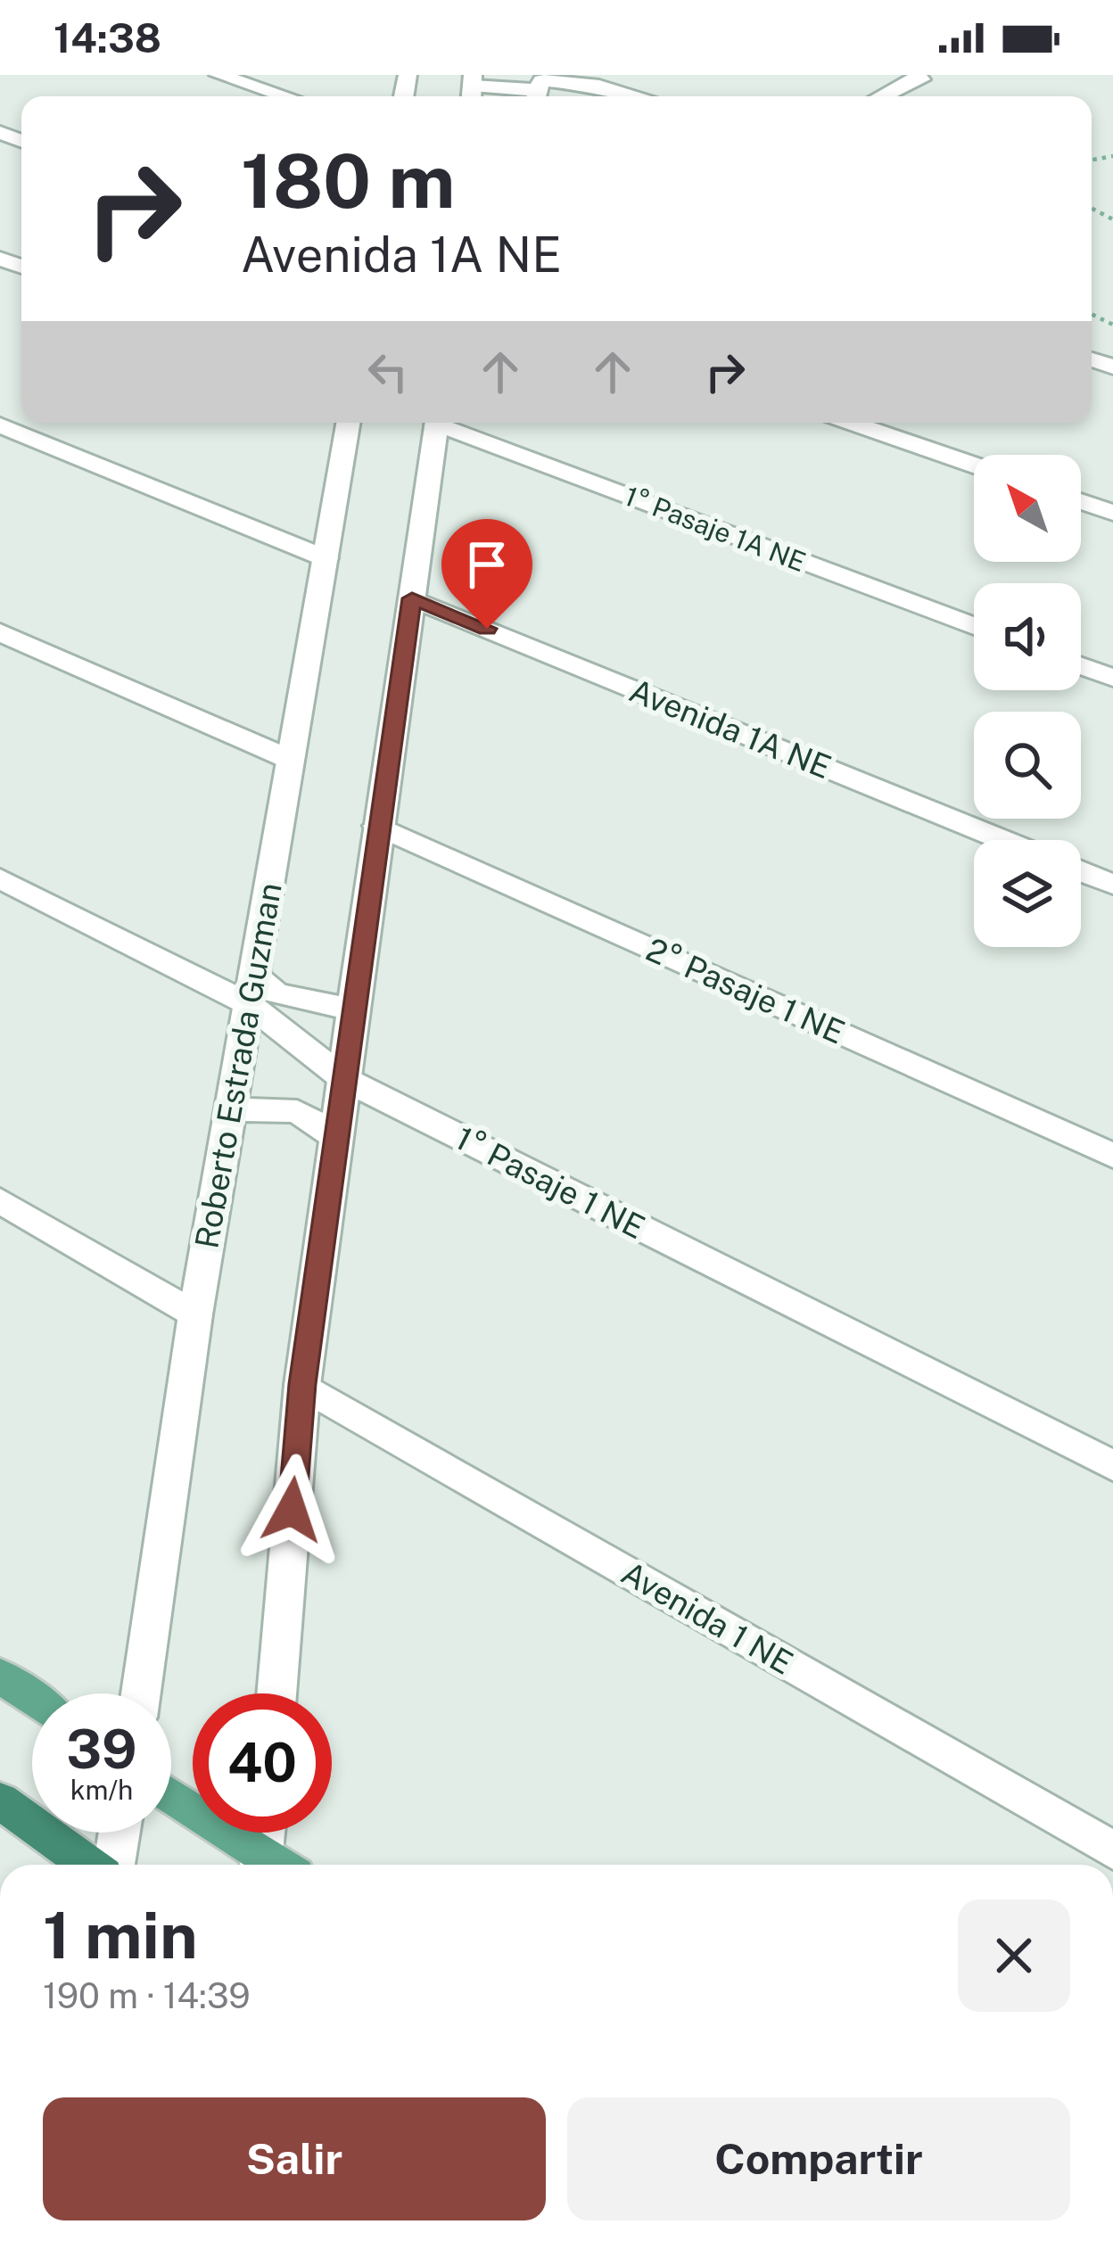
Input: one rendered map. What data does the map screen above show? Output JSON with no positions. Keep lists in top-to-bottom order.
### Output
{
  "streets": {
    "street": [
      "1° Pasaje 1A NE",
      "Avenida 1A NE",
      "2° Pasaje 1 NE",
      "Roberto Estrada Guzman",
      "1° Pasaje 1 NE",
      "Avenida 1 NE"
    ]
  },
  "crossings": [
    ["Roberto Estrada Guzman", "1° Pasaje 1 NE"]
  ],
  "north": "top left",
  "page": {
    "status": "14:38",
    "turn": ["180 m", "Avenida 1A NE"],
    "speed": "39 km/h",
    "limit": "40",
    "heading": ["1 min", "190 m · 14:39"],
    "buttons": ["Salir", "Compartir"]
  }
}
